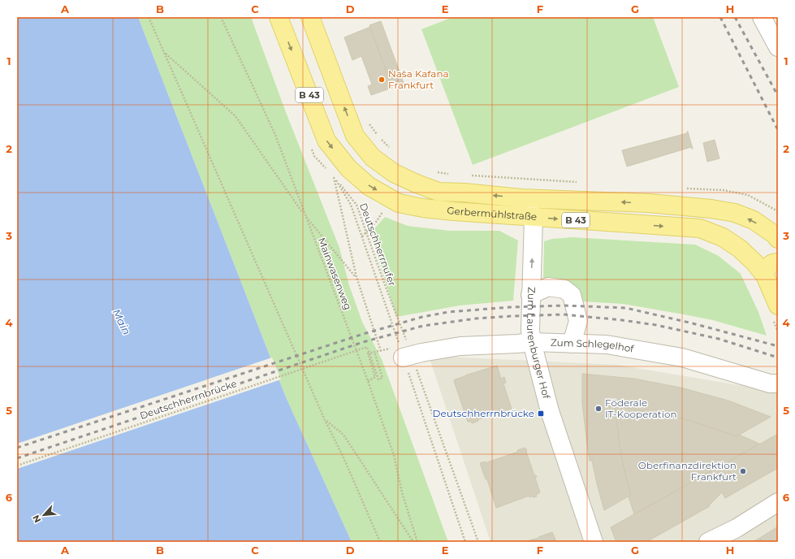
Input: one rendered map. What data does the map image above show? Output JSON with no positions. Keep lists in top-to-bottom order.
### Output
{
  "streets": {
    "main road": ["B 43", "Gerbermühlstraße"],
    "street": ["Zum Laurenburger Hof", "Zum Schlegelhof"],
    "path": ["Deutschherrnufer", "Mainwasenweg", "Deutschherrnbrücke"]
  },
  "crossings": [
    ["Gerbermühlstraße", "Zum Laurenburger Hof"],
    ["Deutschherrnufer", "Zum Schlegelhof"],
    ["Zum Laurenburger Hof", "Zum Schlegelhof"]
  ],
  "water": ["Main"],
  "places": {
    "other": ["Naša Kafana Frankfurt", "Föderale IT-Kooperation", "Oberfinanzdirektion Frankfurt"],
    "transit": ["Deutschherrnbrücke"]
  },
  "north": "bottom left",
  "grid": {
    "columns": [
      "A",
      "B",
      "C",
      "D",
      "E",
      "F",
      "G",
      "H"
    ],
    "rows": [
      "1",
      "2",
      "3",
      "4",
      "5",
      "6"
    ]
  }
}
